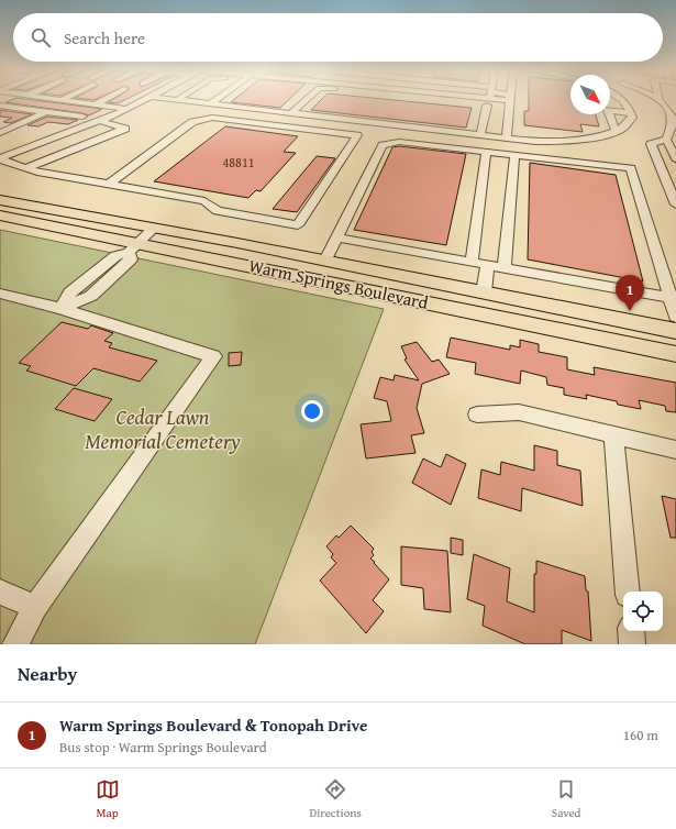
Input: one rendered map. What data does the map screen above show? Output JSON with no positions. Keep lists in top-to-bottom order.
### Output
{
  "streets": {
    "main road": ["Warm Springs Boulevard"]
  },
  "parks": ["Cedar Lawn Memorial Cemetery"],
  "house_numbers": ["48811"],
  "north": "bottom right",
  "page": {
    "search": "Search here",
    "pins": "1",
    "heading": "Nearby",
    "list": [
      {
        "mark": "1",
        "name": "Warm Springs Boulevard & Tonopah Drive",
        "note": "Bus stop · Warm Springs Boulevard",
        "value": "160 m"
      }
    ],
    "nav": ["Map", "Directions", "Saved"]
  }
}
